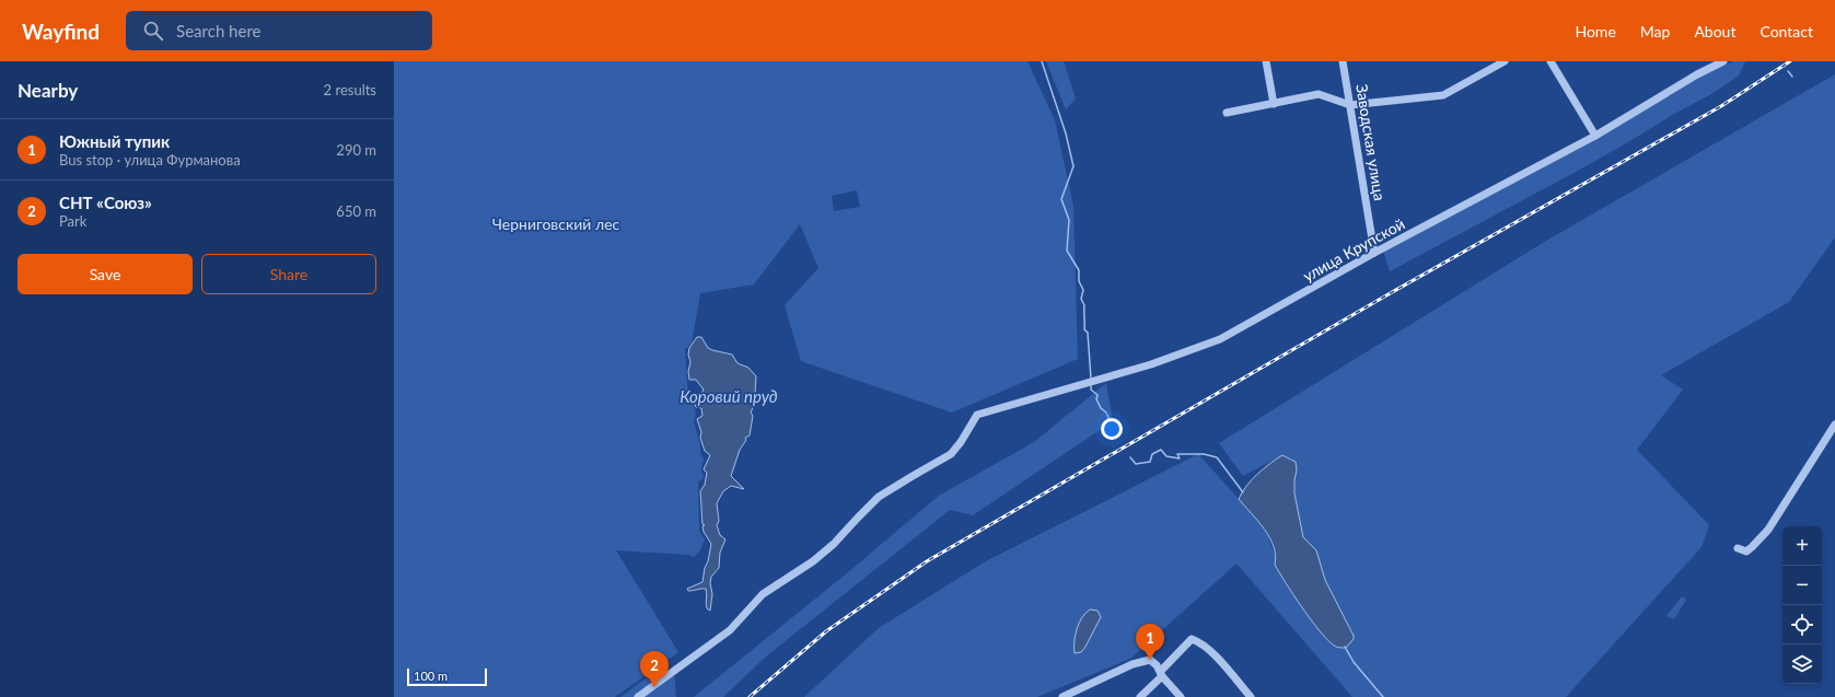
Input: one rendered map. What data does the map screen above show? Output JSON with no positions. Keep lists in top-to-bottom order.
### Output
{
  "streets": {
    "street": ["Заводская улица", "улица Крупской"]
  },
  "crossings": [
    ["Заводская улица", "улица Крупской"]
  ],
  "water": ["Коровий пруд"],
  "parks": ["Черниговский лес"],
  "scale_bar": "100 m",
  "page": {
    "header": "Wayfind",
    "search": "Search here",
    "nav": [
      "Home",
      "Map",
      "About",
      "Contact"
    ],
    "heading": ["Nearby", "2 results"],
    "list": [
      {
        "mark": "1",
        "name": "Южный тупик",
        "note": "Bus stop · улица Фурманова",
        "value": "290 m"
      },
      {
        "mark": "2",
        "name": "СНТ «Союз»",
        "note": "Park",
        "value": "650 m"
      }
    ],
    "buttons": ["Save", "Share"],
    "map_buttons": ["+", "−"],
    "pins": ["1", "2"],
    "scale": "100 m"
  }
}
